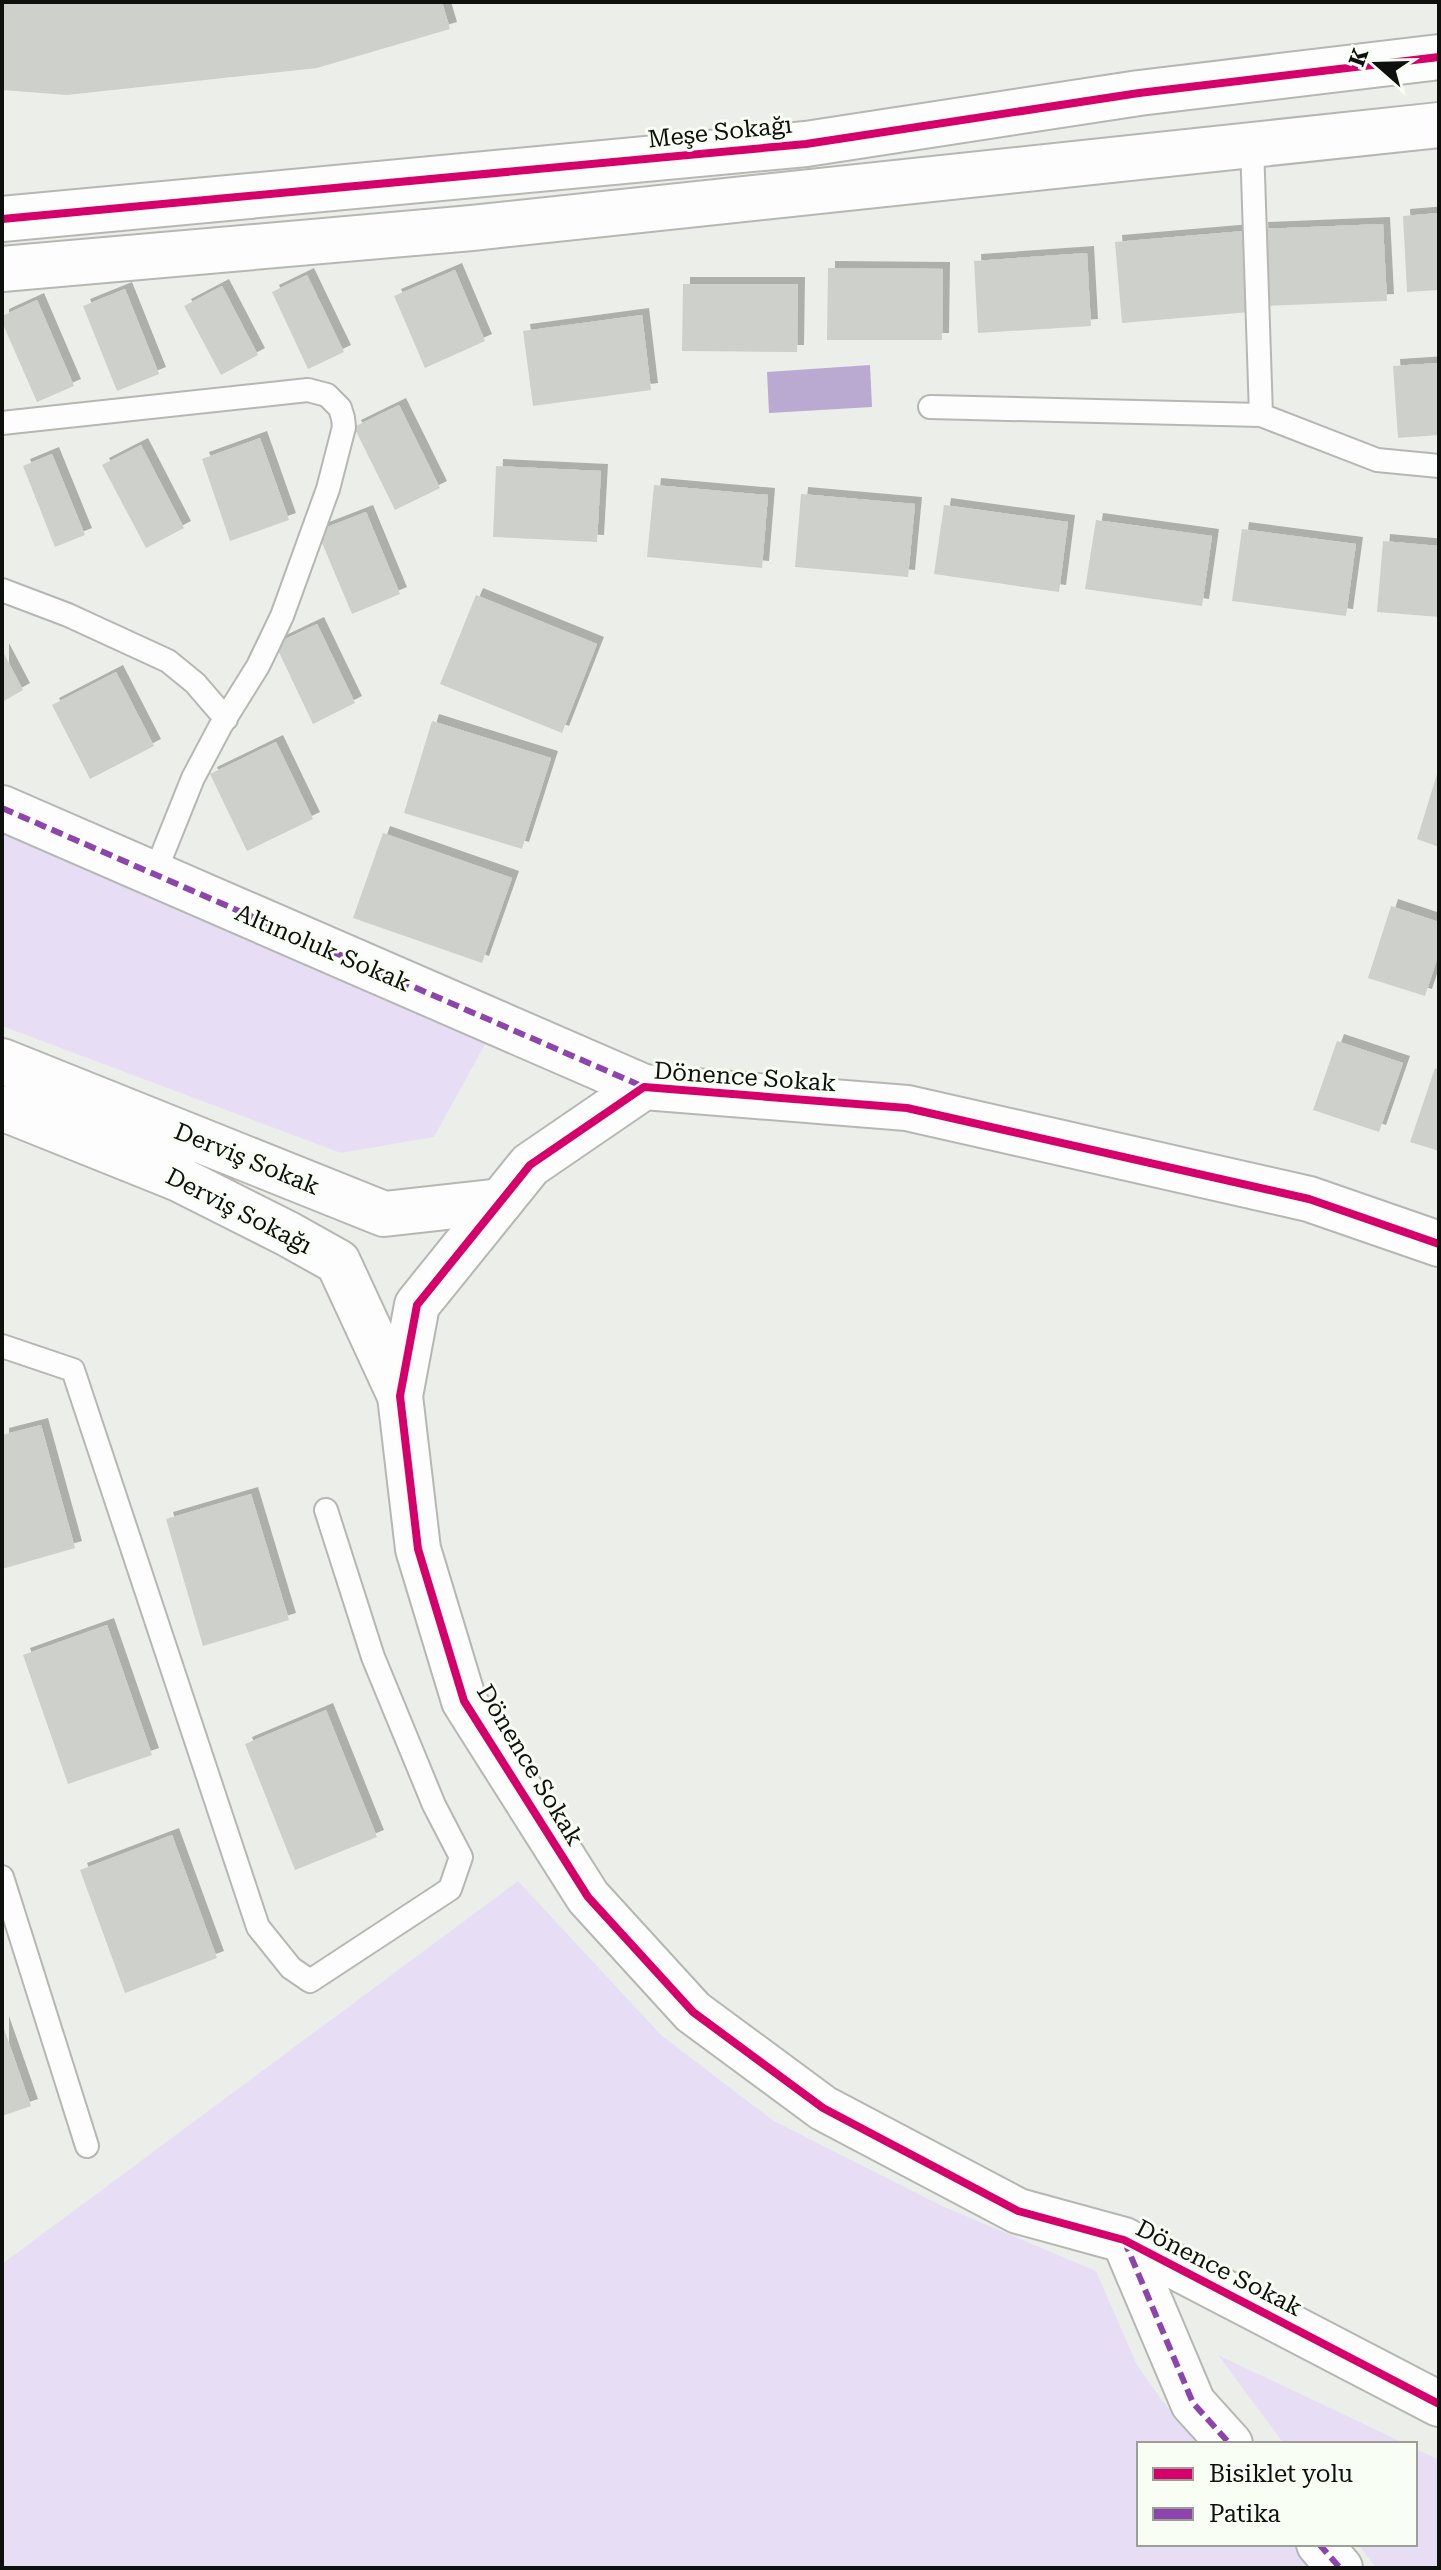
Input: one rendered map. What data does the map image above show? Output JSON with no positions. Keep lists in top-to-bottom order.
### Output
{
  "streets": {
    "street": [
      "Meşe Sokağı",
      "Altınoluk Sokak",
      "Dönence Sokak",
      "Derviş Sokak",
      "Derviş Sokağı"
    ]
  },
  "crossings": [
    ["Altınoluk Sokak", "Dönence Sokak"],
    ["Dönence Sokak", "Derviş Sokak"],
    ["Dönence Sokak", "Derviş Sokağı"]
  ],
  "legend": ["Bisiklet yolu", "Patika"],
  "north": "left"
}
